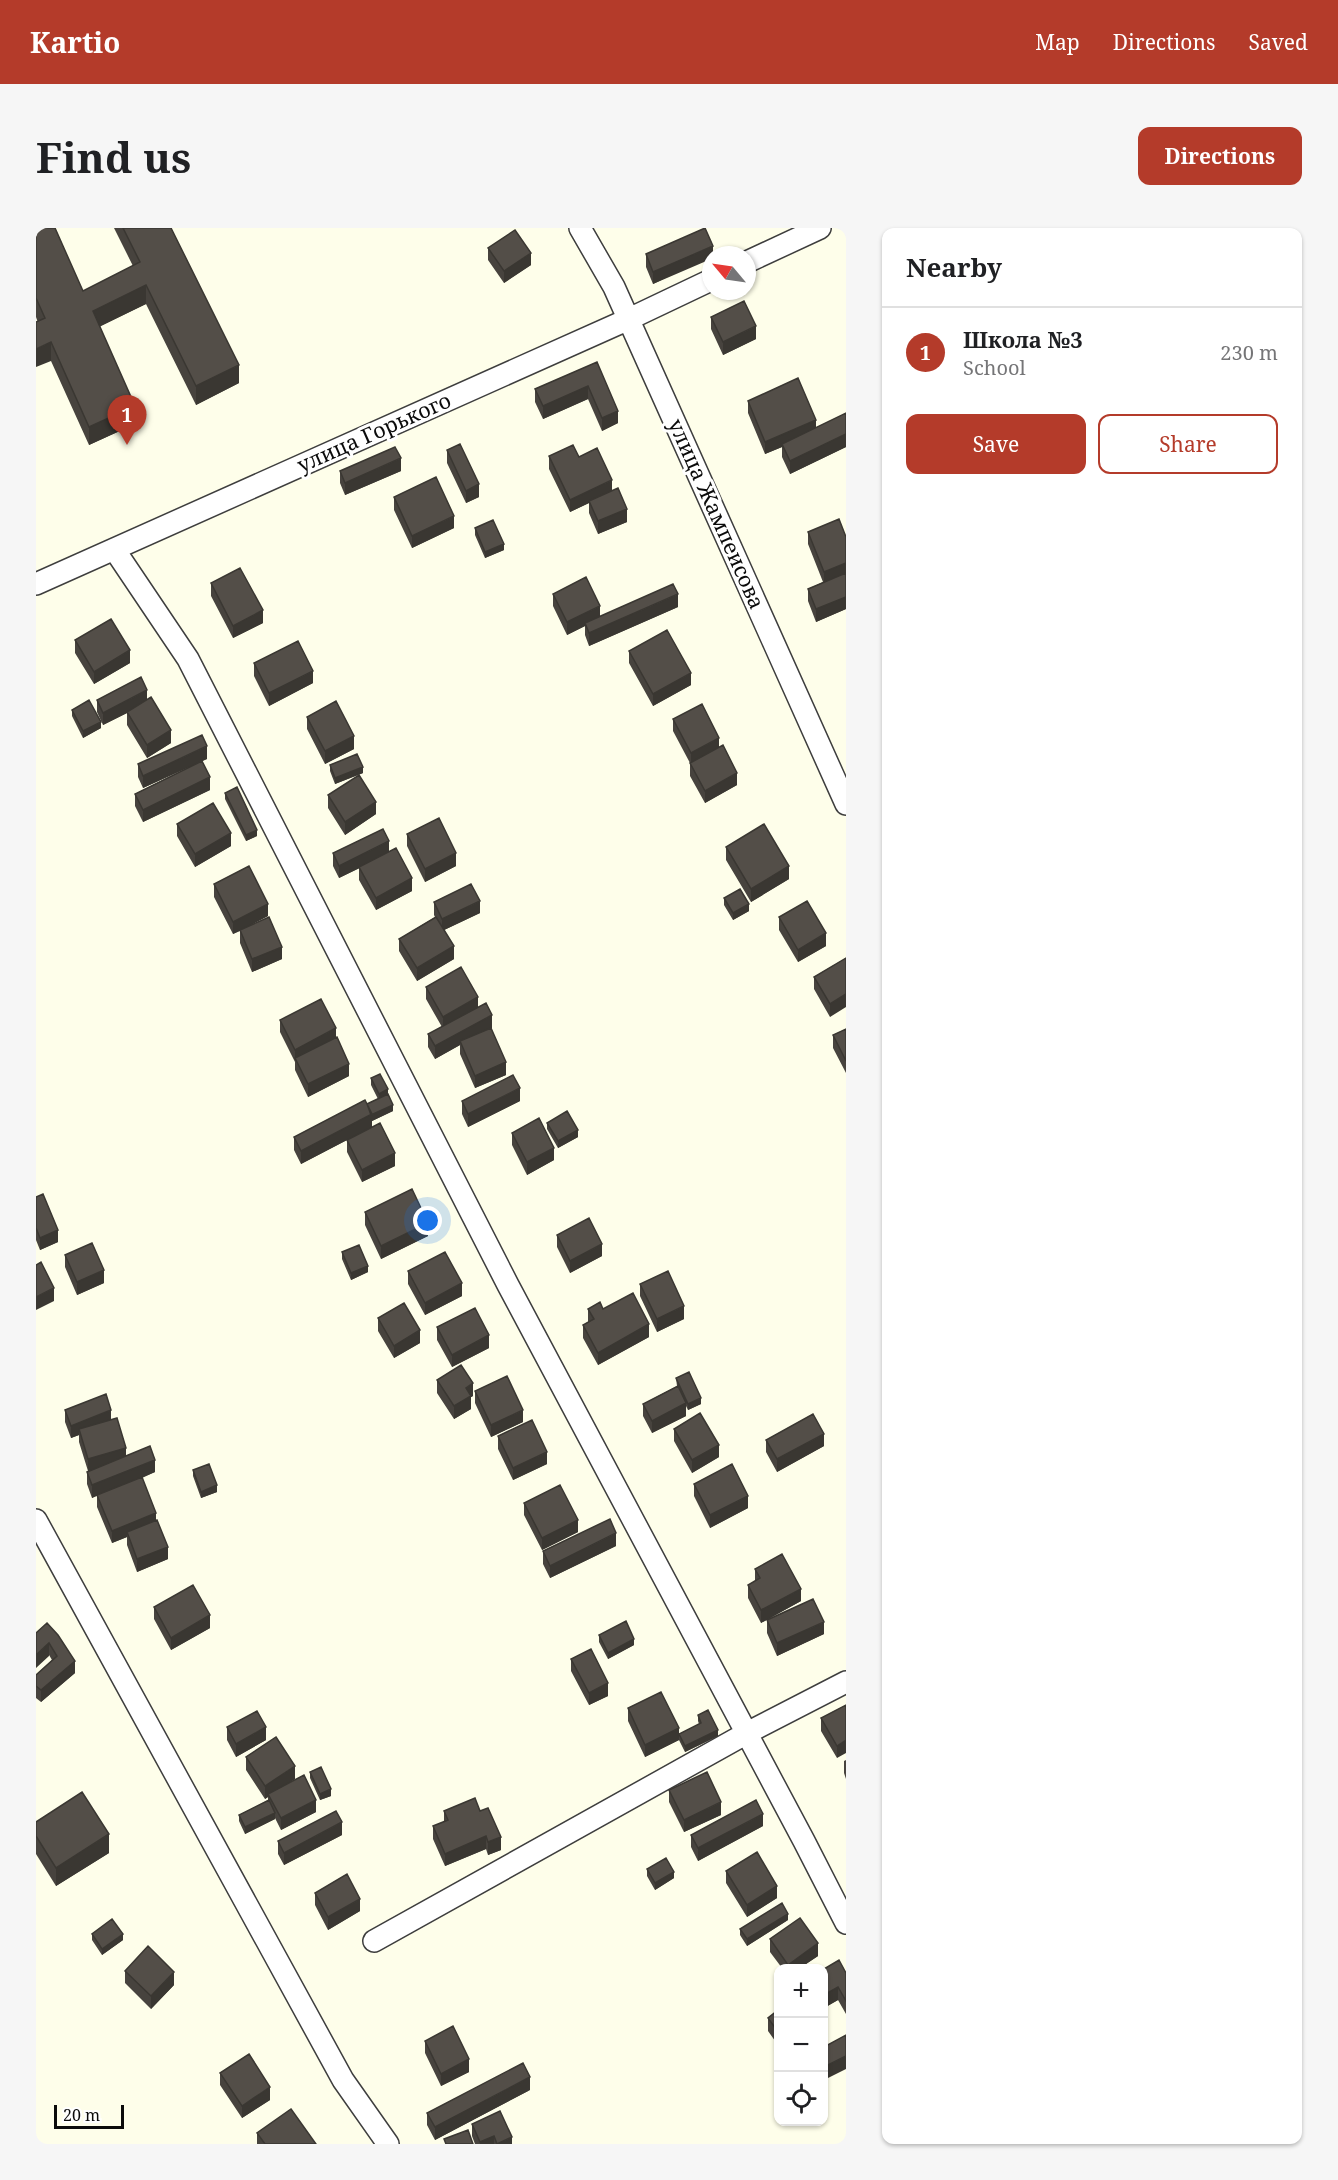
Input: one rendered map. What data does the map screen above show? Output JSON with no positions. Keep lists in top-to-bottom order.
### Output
{
  "streets": {
    "street": ["улица Горького", "улица Жампеисова"]
  },
  "crossings": [
    ["улица Горького", "улица Жампеисова"]
  ],
  "scale_bar": "20 m",
  "north": "top left",
  "page": {
    "header": "Kartio",
    "nav": ["Map", "Directions", "Saved"],
    "buttons": [
      "Directions",
      ["Save", "Share"]
    ],
    "title": "Find us",
    "heading": "Nearby",
    "list": [
      {
        "mark": "1",
        "name": "Школа №3",
        "note": "School",
        "value": "230 m"
      }
    ],
    "pins": "1",
    "map_buttons": ["+", "−"],
    "scale": "20 m"
  }
}
